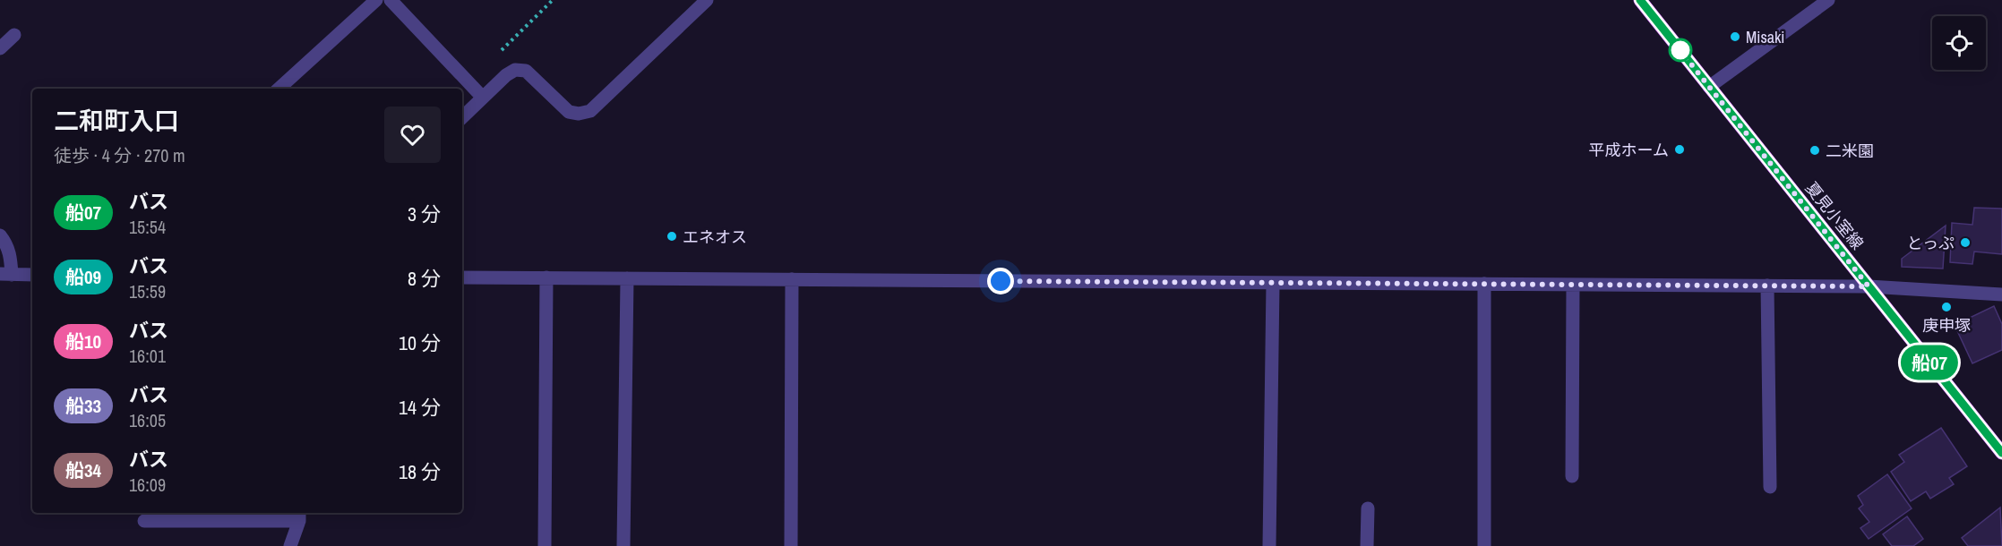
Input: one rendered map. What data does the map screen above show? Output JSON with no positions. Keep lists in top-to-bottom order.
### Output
{
  "streets": {
    "main road": ["夏見小室線"]
  },
  "places": [
    "Misaki",
    "平成ホーム",
    "二米園",
    "エネオス",
    "とっぷ",
    "庚申塚"
  ],
  "lines": ["bus line 船07"],
  "page": {
    "on_map": "船07",
    "heading": ["二和町入口", "徒歩 · 4 分 · 270 m"],
    "list": [
      {
        "mark": "船07",
        "name": "バス",
        "note": "15:54",
        "value": "3 分"
      },
      {
        "mark": "船09",
        "name": "バス",
        "note": "15:59",
        "value": "8 分"
      },
      {
        "mark": "船10",
        "name": "バス",
        "note": "16:01",
        "value": "10 分"
      },
      {
        "mark": "船33",
        "name": "バス",
        "note": "16:05",
        "value": "14 分"
      },
      {
        "mark": "船34",
        "name": "バス",
        "note": "16:09",
        "value": "18 分"
      }
    ]
  }
}
